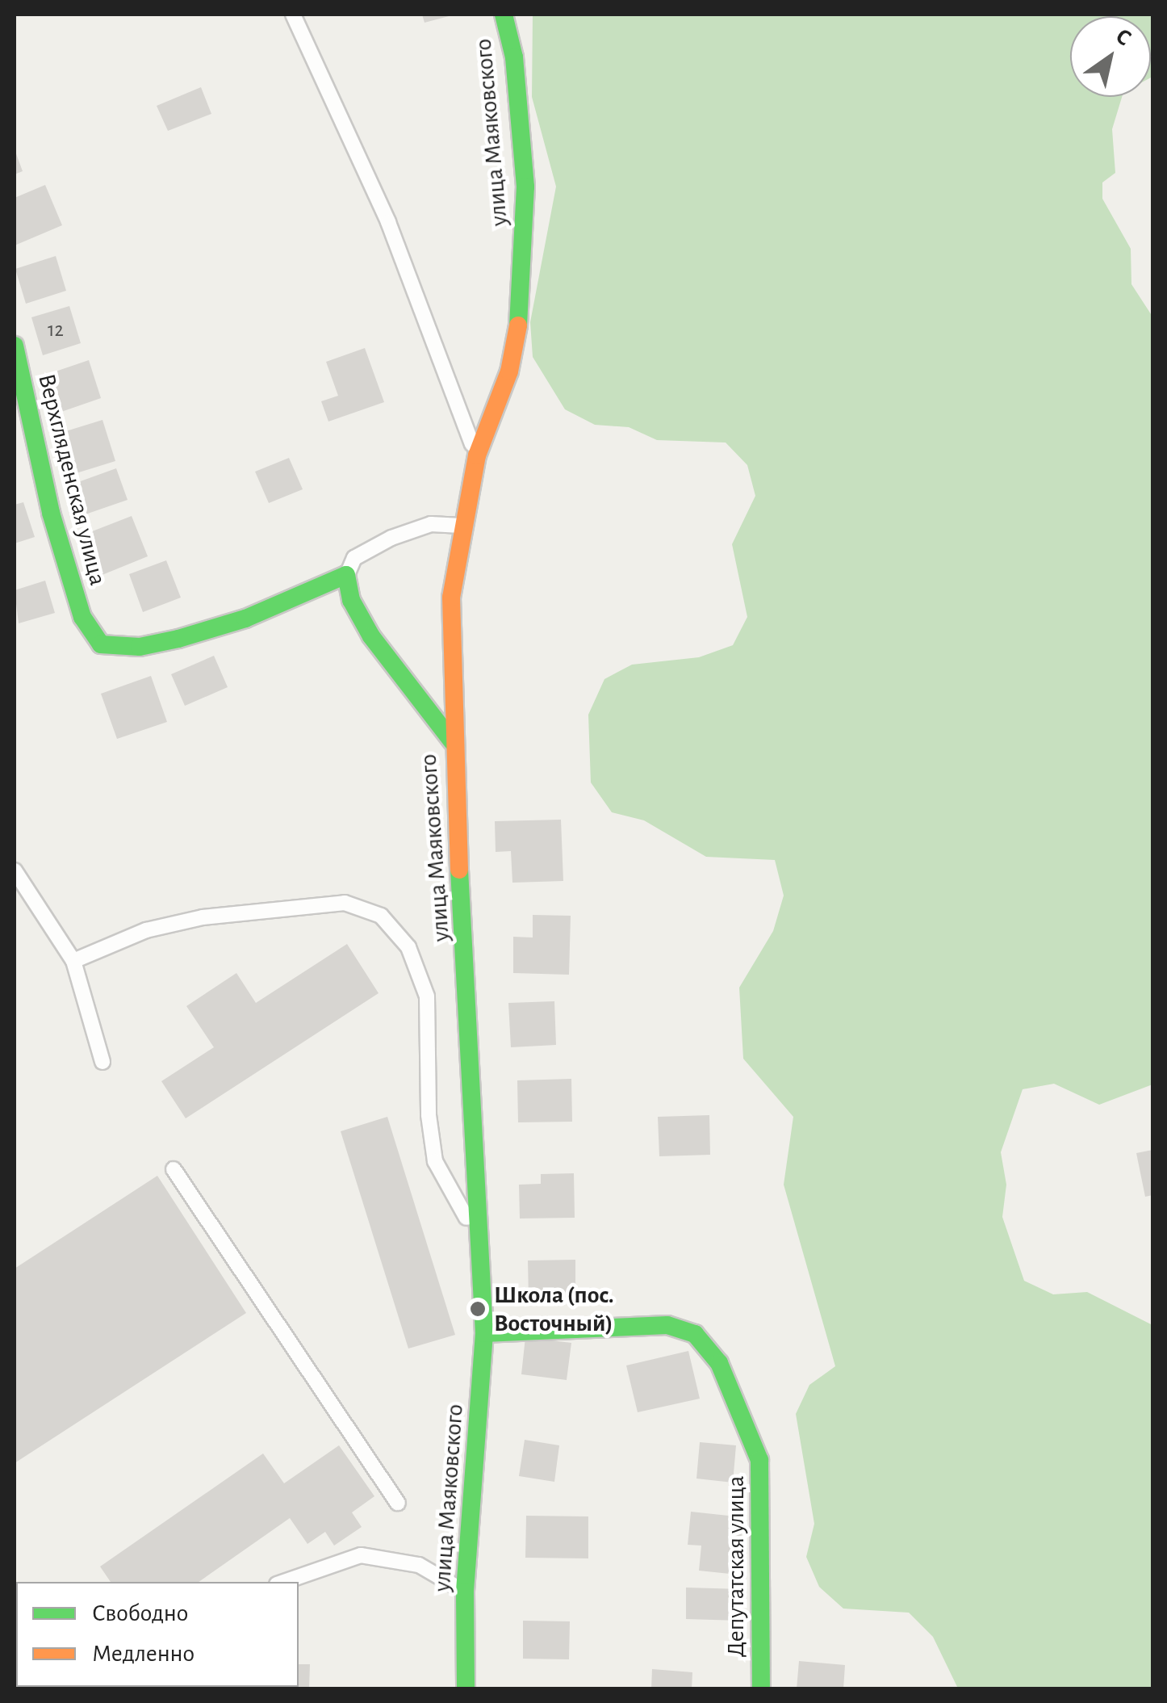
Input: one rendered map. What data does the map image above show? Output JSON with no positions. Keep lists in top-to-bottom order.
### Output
{
  "streets": {
    "street": ["улица Маяковского", "Верхгляденская улица", "Депутатская улица"]
  },
  "crossings": [
    ["улица Маяковского", "Депутатская улица"]
  ],
  "places": ["Школа (пос. Восточный)"],
  "house_numbers": ["12"],
  "legend": ["Свободно", "Медленно"],
  "north": "top right"
}
